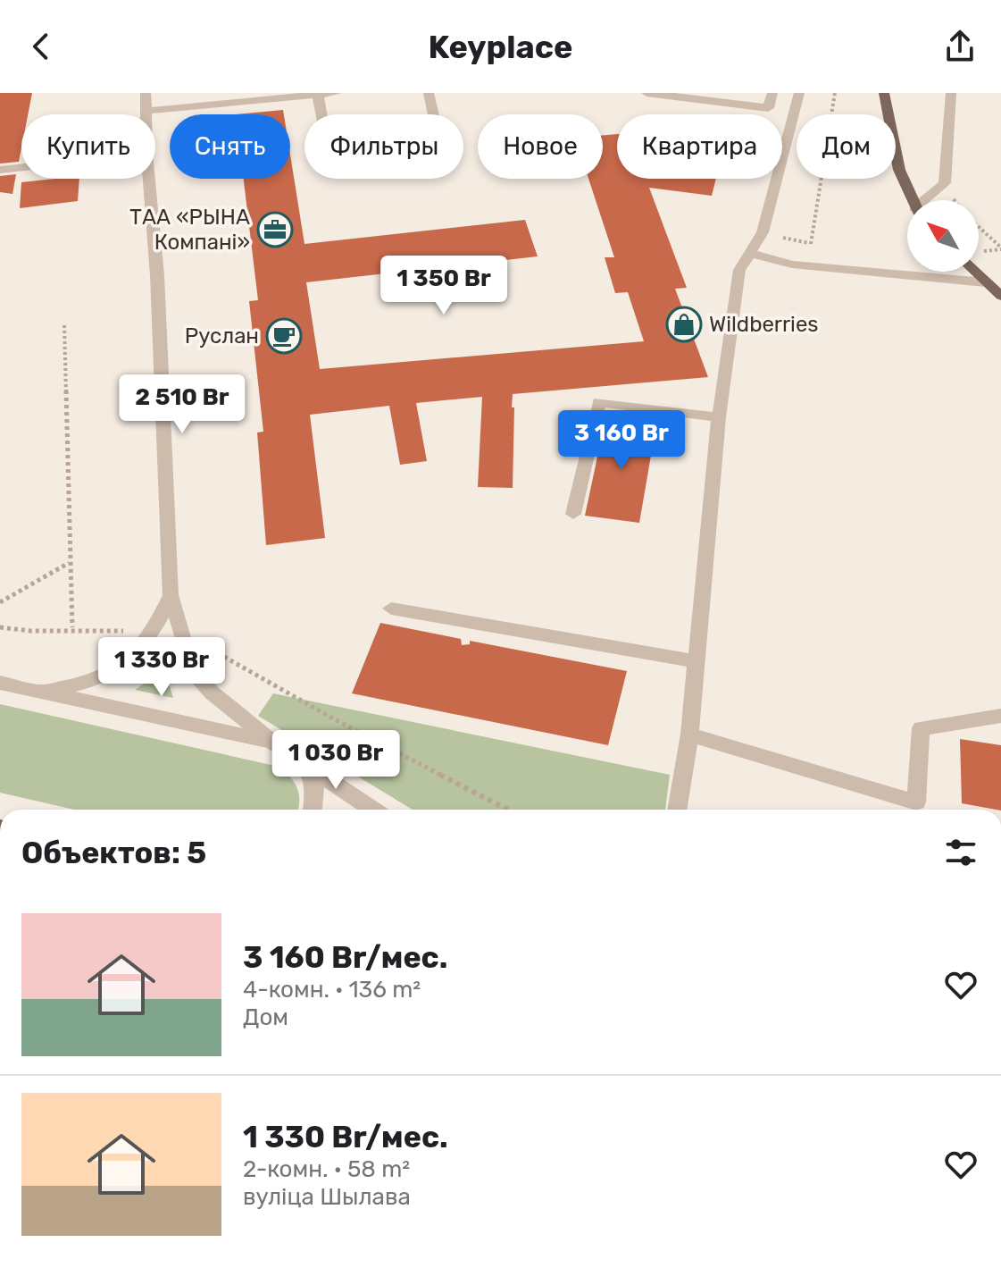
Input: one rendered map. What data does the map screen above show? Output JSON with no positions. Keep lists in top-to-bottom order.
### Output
{
  "places": {
    "office": ["ТАА «РЫНА Компані»"],
    "shop": ["Wildberries"],
    "cafe": ["Руслан"]
  },
  "north": "top left",
  "page": {
    "header": "Keyplace",
    "chip": [
      "Купить",
      "Снять",
      "Фильтры",
      "Новое",
      "Квартира",
      "Дом"
    ],
    "price": [
      "1 350 Br",
      "2 510 Br",
      "3 160 Br",
      "1 330 Br",
      "1 030 Br"
    ],
    "heading": "Объектов: 5",
    "list": [
      {
        "name": "3 160 Br/мес.",
        "note": "4-комн. · 136 m² · Дом"
      },
      {
        "name": "1 330 Br/мес.",
        "note": "2-комн. · 58 m² · вуліца Шылава"
      }
    ]
  }
}
